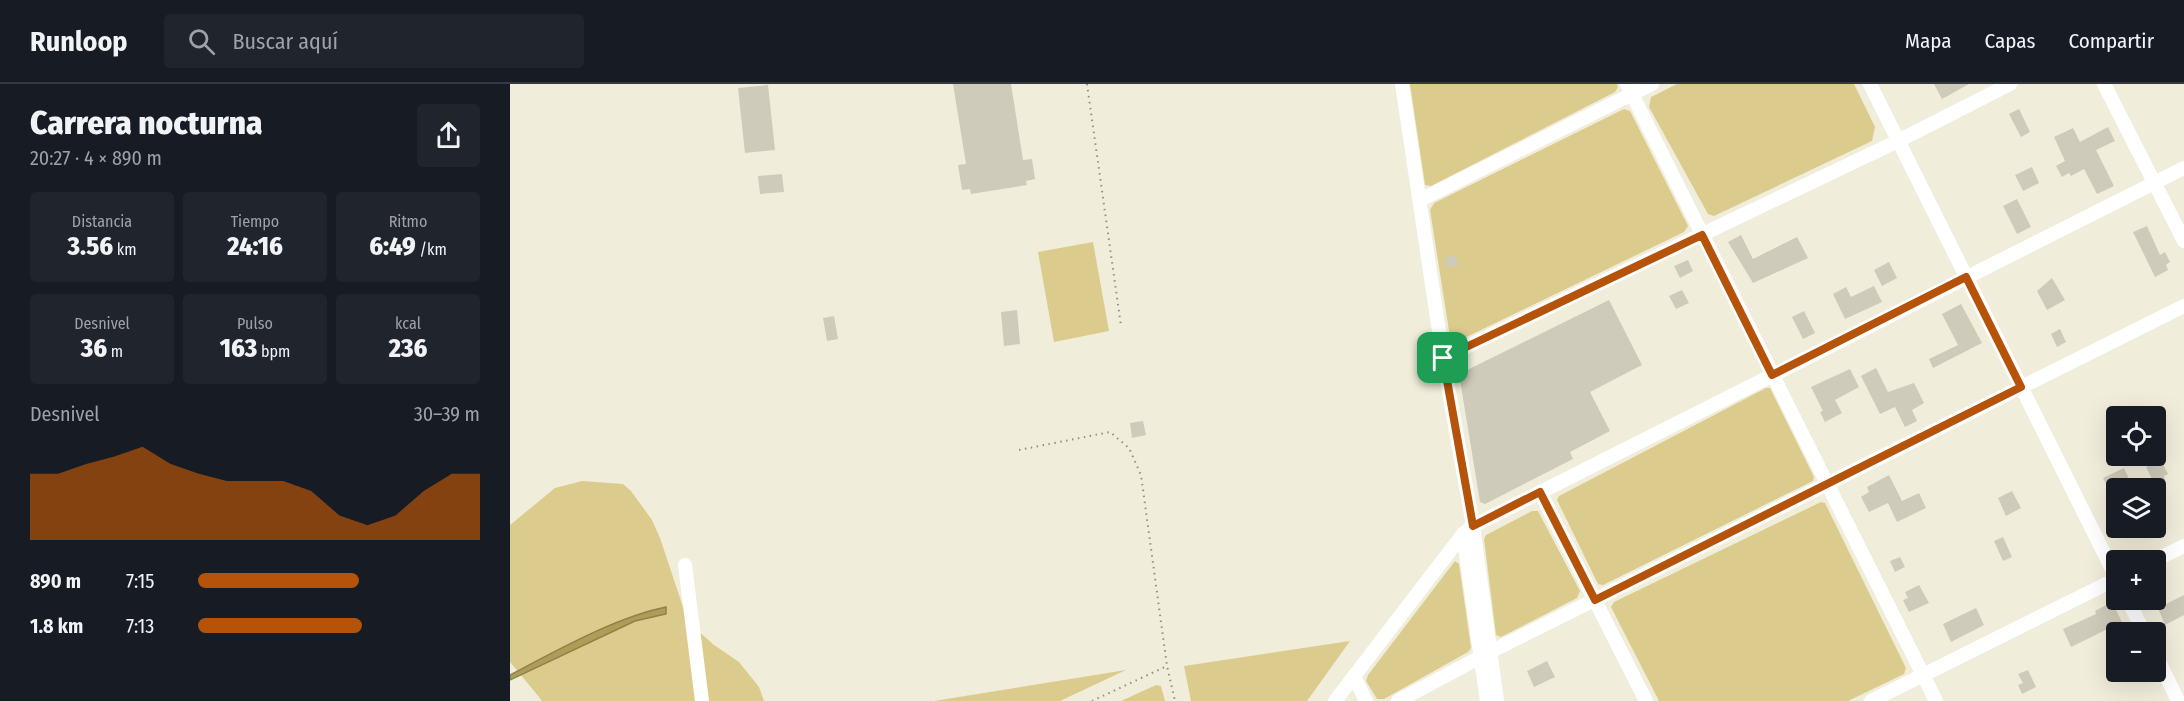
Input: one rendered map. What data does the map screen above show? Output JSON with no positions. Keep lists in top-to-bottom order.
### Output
{
  "page": {
    "header": "Runloop",
    "search": "Buscar aquí",
    "nav": ["Mapa", "Capas", "Compartir"],
    "heading": ["Carrera nocturna", "20:27 · 4 × 890 m"],
    "stats": [
      ["Distancia", "3.56 km"],
      ["Tiempo", "24:16"],
      ["Ritmo", "6:49 /km"],
      ["Desnivel", "36 m"],
      ["Pulso", "163 bpm"],
      ["kcal", "236"]
    ],
    "chart": ["Desnivel", "30–39 m"],
    "map_buttons": ["+", "−"],
    "list": [
      {
        "name": "890 m",
        "note": "7:15"
      },
      {
        "name": "1.8 km",
        "note": "7:13"
      }
    ]
  }
}
